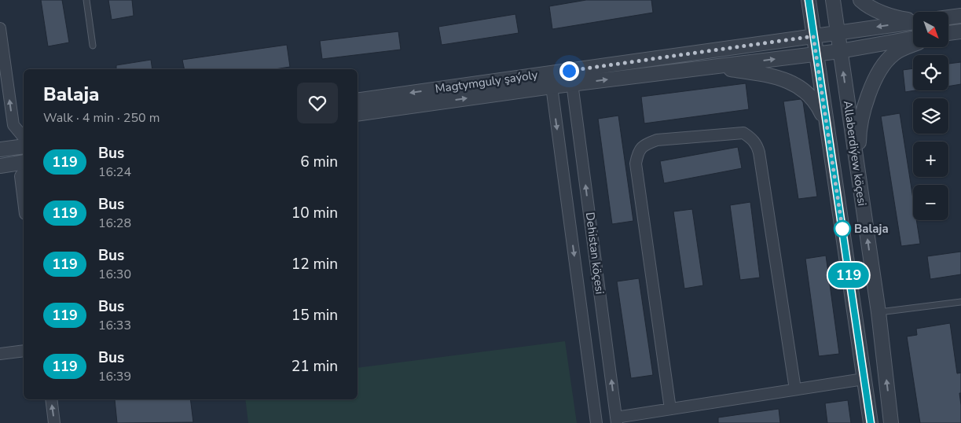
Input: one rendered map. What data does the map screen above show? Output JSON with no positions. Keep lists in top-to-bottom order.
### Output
{
  "streets": {
    "street": ["Magtymguly şaýoly", "Allaberdiýew köçesi", "Dehistan köçesi"]
  },
  "crossings": [
    ["Magtymguly şaýoly", "Allaberdiýew köçesi"],
    ["Magtymguly şaýoly", "Dehistan köçesi"]
  ],
  "places": ["Balaja"],
  "lines": ["bus line 119"],
  "north": "bottom right",
  "page": {
    "on_map": "119",
    "map_buttons": ["+", "−"],
    "heading": ["Balaja", "Walk · 4 min · 250 m"],
    "list": [
      {
        "mark": "119",
        "name": "Bus",
        "note": "16:24",
        "value": "6 min"
      },
      {
        "mark": "119",
        "name": "Bus",
        "note": "16:28",
        "value": "10 min"
      },
      {
        "mark": "119",
        "name": "Bus",
        "note": "16:30",
        "value": "12 min"
      },
      {
        "mark": "119",
        "name": "Bus",
        "note": "16:33",
        "value": "15 min"
      },
      {
        "mark": "119",
        "name": "Bus",
        "note": "16:39",
        "value": "21 min"
      }
    ]
  }
}
